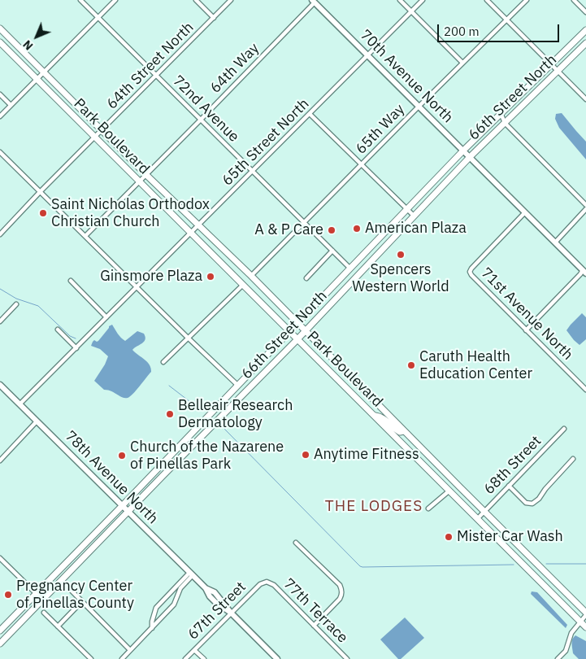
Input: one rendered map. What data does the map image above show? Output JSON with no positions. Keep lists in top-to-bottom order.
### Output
{
  "streets": {
    "main road": ["66th Street North", "Park Boulevard"],
    "street": [
      "64th Street North",
      "64th Way",
      "70th Avenue North",
      "72nd Avenue",
      "65th Way",
      "65th Street North",
      "71st Avenue North",
      "68th Street",
      "78th Avenue North",
      "67th Street",
      "77th Terrace"
    ]
  },
  "crossings": [
    ["64th Street North", "72nd Avenue"],
    ["64th Street North", "Park Boulevard"],
    ["64th Way", "70th Avenue North"],
    ["64th Way", "72nd Avenue"],
    ["64th Way", "Park Boulevard"],
    ["70th Avenue North", "66th Street North"],
    ["70th Avenue North", "65th Way"],
    ["70th Avenue North", "65th Street North"],
    ["70th Avenue North", "71st Avenue North"],
    ["66th Street North", "72nd Avenue"],
    ["66th Street North", "Park Boulevard"],
    ["66th Street North", "78th Avenue North"],
    ["72nd Avenue", "65th Way"],
    ["72nd Avenue", "65th Street North"],
    ["65th Way", "Park Boulevard"],
    ["Park Boulevard", "65th Street North"],
    ["Park Boulevard", "68th Street"],
    ["65th Street North", "78th Avenue North"],
    ["78th Avenue North", "67th Street"],
    ["67th Street", "77th Terrace"]
  ],
  "districts": ["THE LODGES"],
  "places": [
    "Saint Nicholas Orthodox Christian Church",
    "American Plaza",
    "A & P Care",
    "Spencers Western World",
    "Ginsmore Plaza",
    "Caruth Health Education Center",
    "Belleair Research Dermatology",
    "Anytime Fitness",
    "Church of the Nazarene of Pinellas Park",
    "Mister Car Wash",
    "Pregnancy Center of Pinellas County"
  ],
  "scale_bar": "200 m",
  "north": "bottom left"
}
